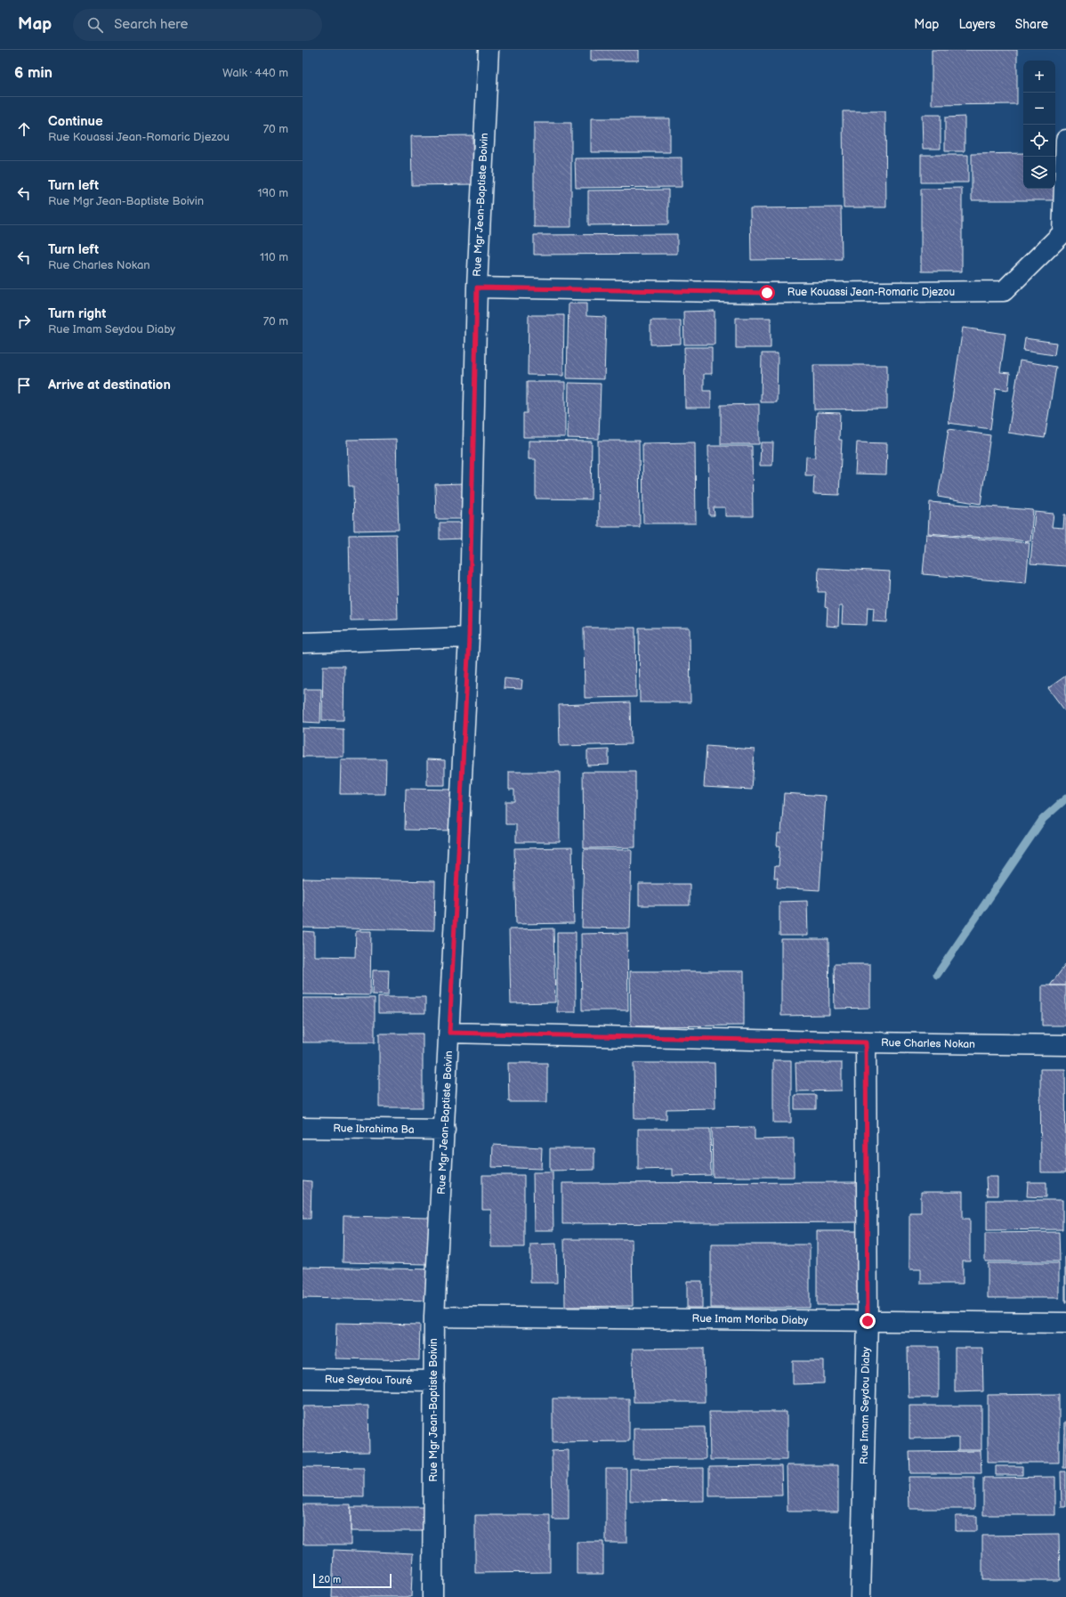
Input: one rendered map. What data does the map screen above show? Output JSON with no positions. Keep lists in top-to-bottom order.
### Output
{
  "streets": {
    "street": [
      "Rue Mgr Jean-Baptiste Boivin",
      "Rue Kouassi Jean-Romaric Djezou",
      "Rue Charles Nokan",
      "Rue Ibrahima Ba",
      "Rue Imam Moriba Diaby",
      "Rue Seydou Touré",
      "Rue Imam Seydou Diaby"
    ]
  },
  "crossings": [
    ["Rue Mgr Jean-Baptiste Boivin", "Rue Kouassi Jean-Romaric Djezou"],
    ["Rue Mgr Jean-Baptiste Boivin", "Rue Charles Nokan"],
    ["Rue Mgr Jean-Baptiste Boivin", "Rue Ibrahima Ba"],
    ["Rue Mgr Jean-Baptiste Boivin", "Rue Imam Moriba Diaby"],
    ["Rue Mgr Jean-Baptiste Boivin", "Rue Seydou Touré"],
    ["Rue Charles Nokan", "Rue Imam Seydou Diaby"],
    ["Rue Imam Moriba Diaby", "Rue Imam Seydou Diaby"]
  ],
  "scale_bar": "20 m",
  "page": {
    "header": "Map",
    "search": "Search here",
    "nav": ["Map", "Layers", "Share"],
    "heading": ["6 min", "Walk · 440 m"],
    "map_buttons": ["+", "−"],
    "list": [
      ["Continue", "Rue Kouassi Jean-Romaric Djezou", "70 m"],
      ["Turn left", "Rue Mgr Jean-Baptiste Boivin", "190 m"],
      ["Turn left", "Rue Charles Nokan", "110 m"],
      ["Turn right", "Rue Imam Seydou Diaby", "70 m"],
      "Arrive at destination"
    ],
    "scale": "20 m"
  }
}
